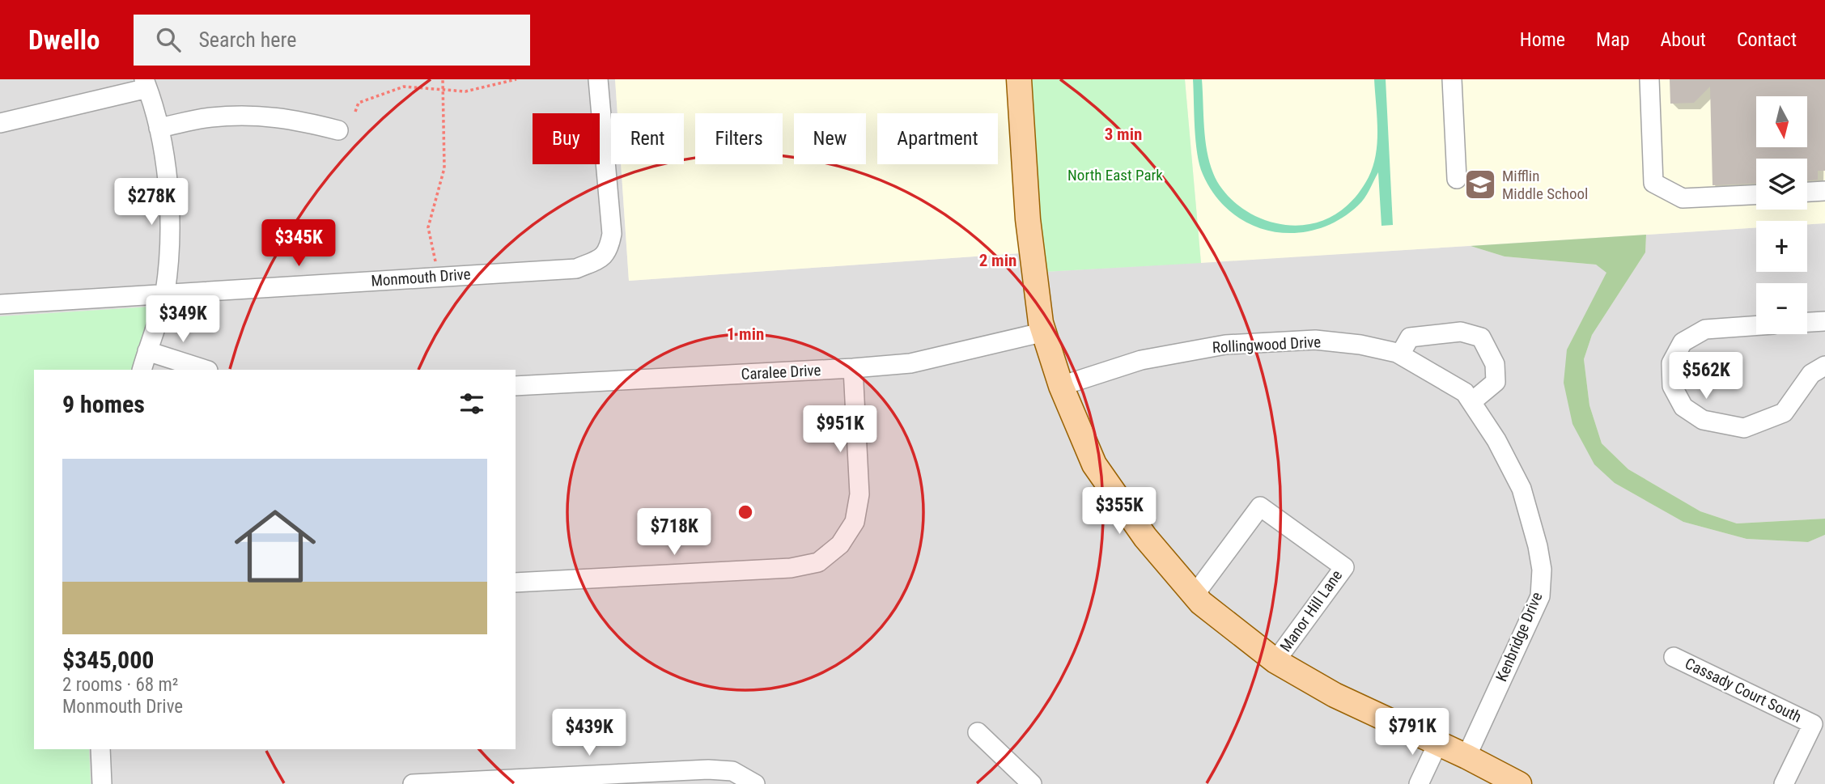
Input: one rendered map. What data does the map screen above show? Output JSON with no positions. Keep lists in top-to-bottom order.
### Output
{
  "streets": {
    "street": [
      "Monmouth Drive",
      "Rollingwood Drive",
      "Caralee Drive",
      "Manor Hill Lane",
      "Kenbridge Drive",
      "Cassady Court South"
    ]
  },
  "crossings": [
    ["Rollingwood Drive", "Kenbridge Drive"]
  ],
  "parks": ["North East Park"],
  "places": {
    "school or university": ["Mifflin Middle School"]
  },
  "north": "bottom",
  "page": {
    "header": "Dwello",
    "search": "Search here",
    "nav": [
      "Home",
      "Map",
      "About",
      "Contact"
    ],
    "map_buttons": ["+", "−"],
    "chip": [
      "Buy",
      "Rent",
      "Filters",
      "New",
      "Apartment"
    ],
    "price": [
      "$278K",
      "$345K",
      "$349K",
      "$562K",
      "$951K",
      "$355K",
      "$718K",
      "$791K",
      "$439K"
    ],
    "heading": "9 homes",
    "list": [
      {
        "name": "$345,000",
        "note": "2 rooms · 68 m² · Monmouth Drive"
      }
    ]
  },
  "rings": ["3 min", "2 min", "1 min"]
}
